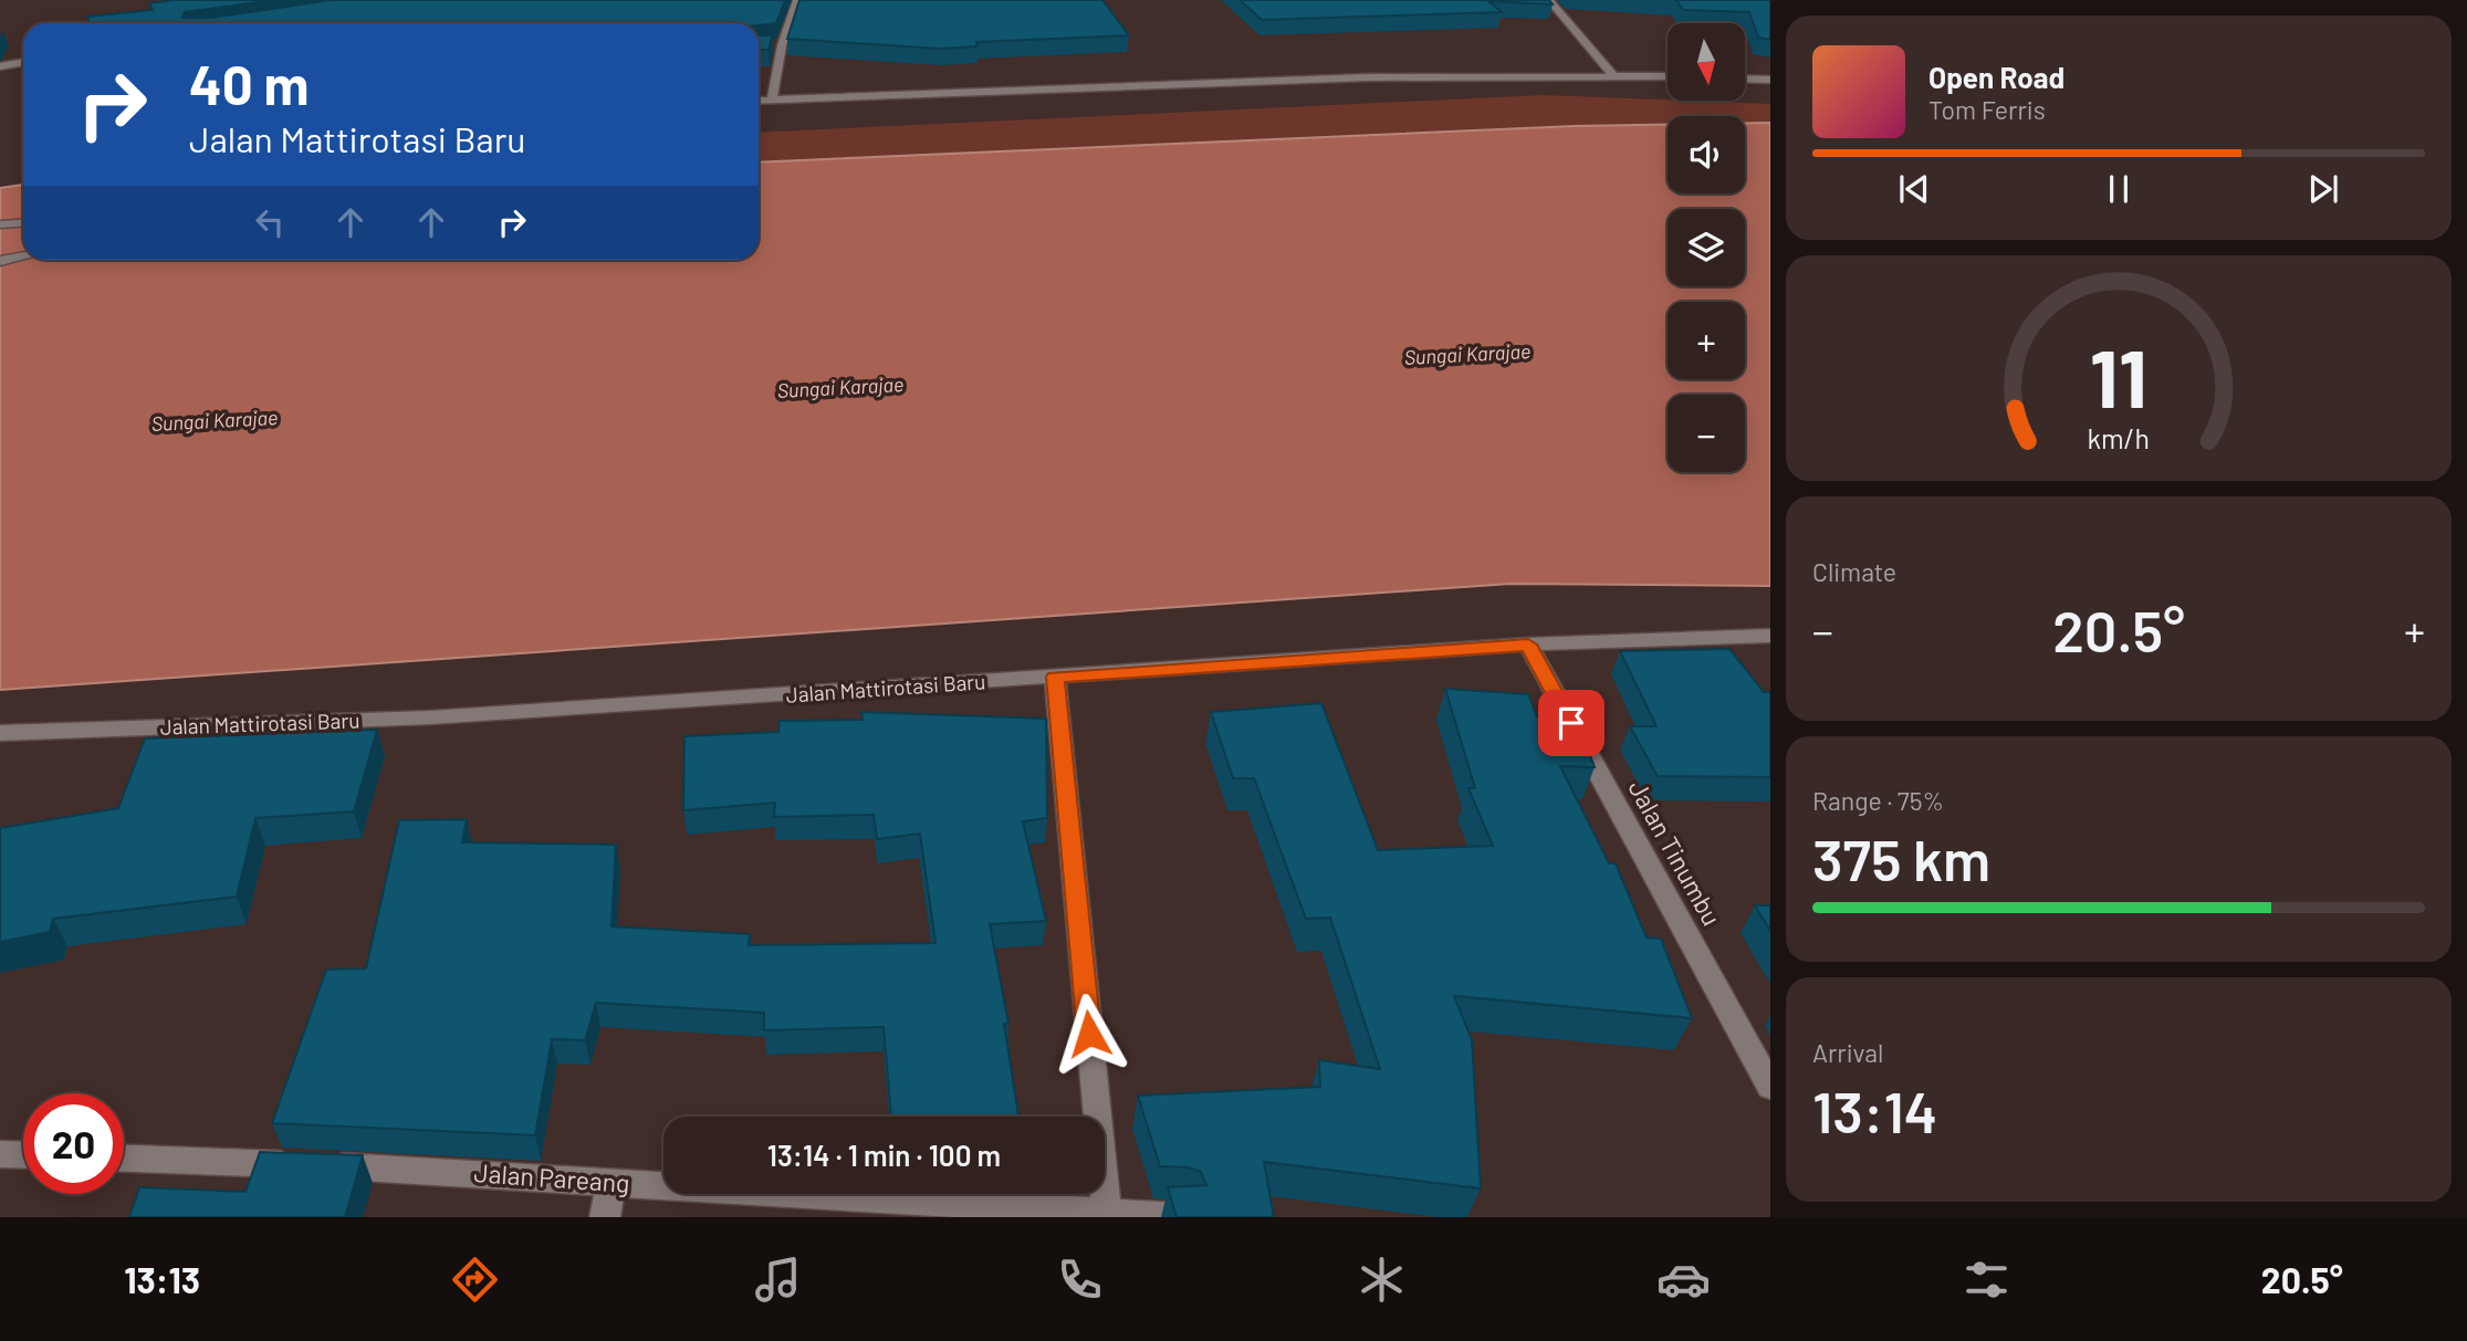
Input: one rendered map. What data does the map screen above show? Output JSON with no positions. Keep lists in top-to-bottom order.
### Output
{
  "streets": {
    "street": ["Jalan Mattirotasi Baru", "Jalan Tinumbu", "Jalan Pareang"]
  },
  "crossings": [
    ["Jalan Mattirotasi Baru", "Jalan Tinumbu"]
  ],
  "water": ["Sungai Karajae"],
  "north": "bottom",
  "page": {
    "map_buttons": ["+", "−"],
    "turn": ["40 m", "Jalan Mattirotasi Baru"],
    "song": ["Open Road", "Tom Ferris"],
    "tile": [
      "Climate",
      ["Range · 75%", "375 km"],
      ["Arrival", "13:14"]
    ],
    "heat": ["−", "20.5°", "+"],
    "limit": "20",
    "trip": "13:14 · 1 min · 100 m",
    "tabs": ["13:13", "20.5°"],
    "gauge": ["11", "km/h"]
  }
}
